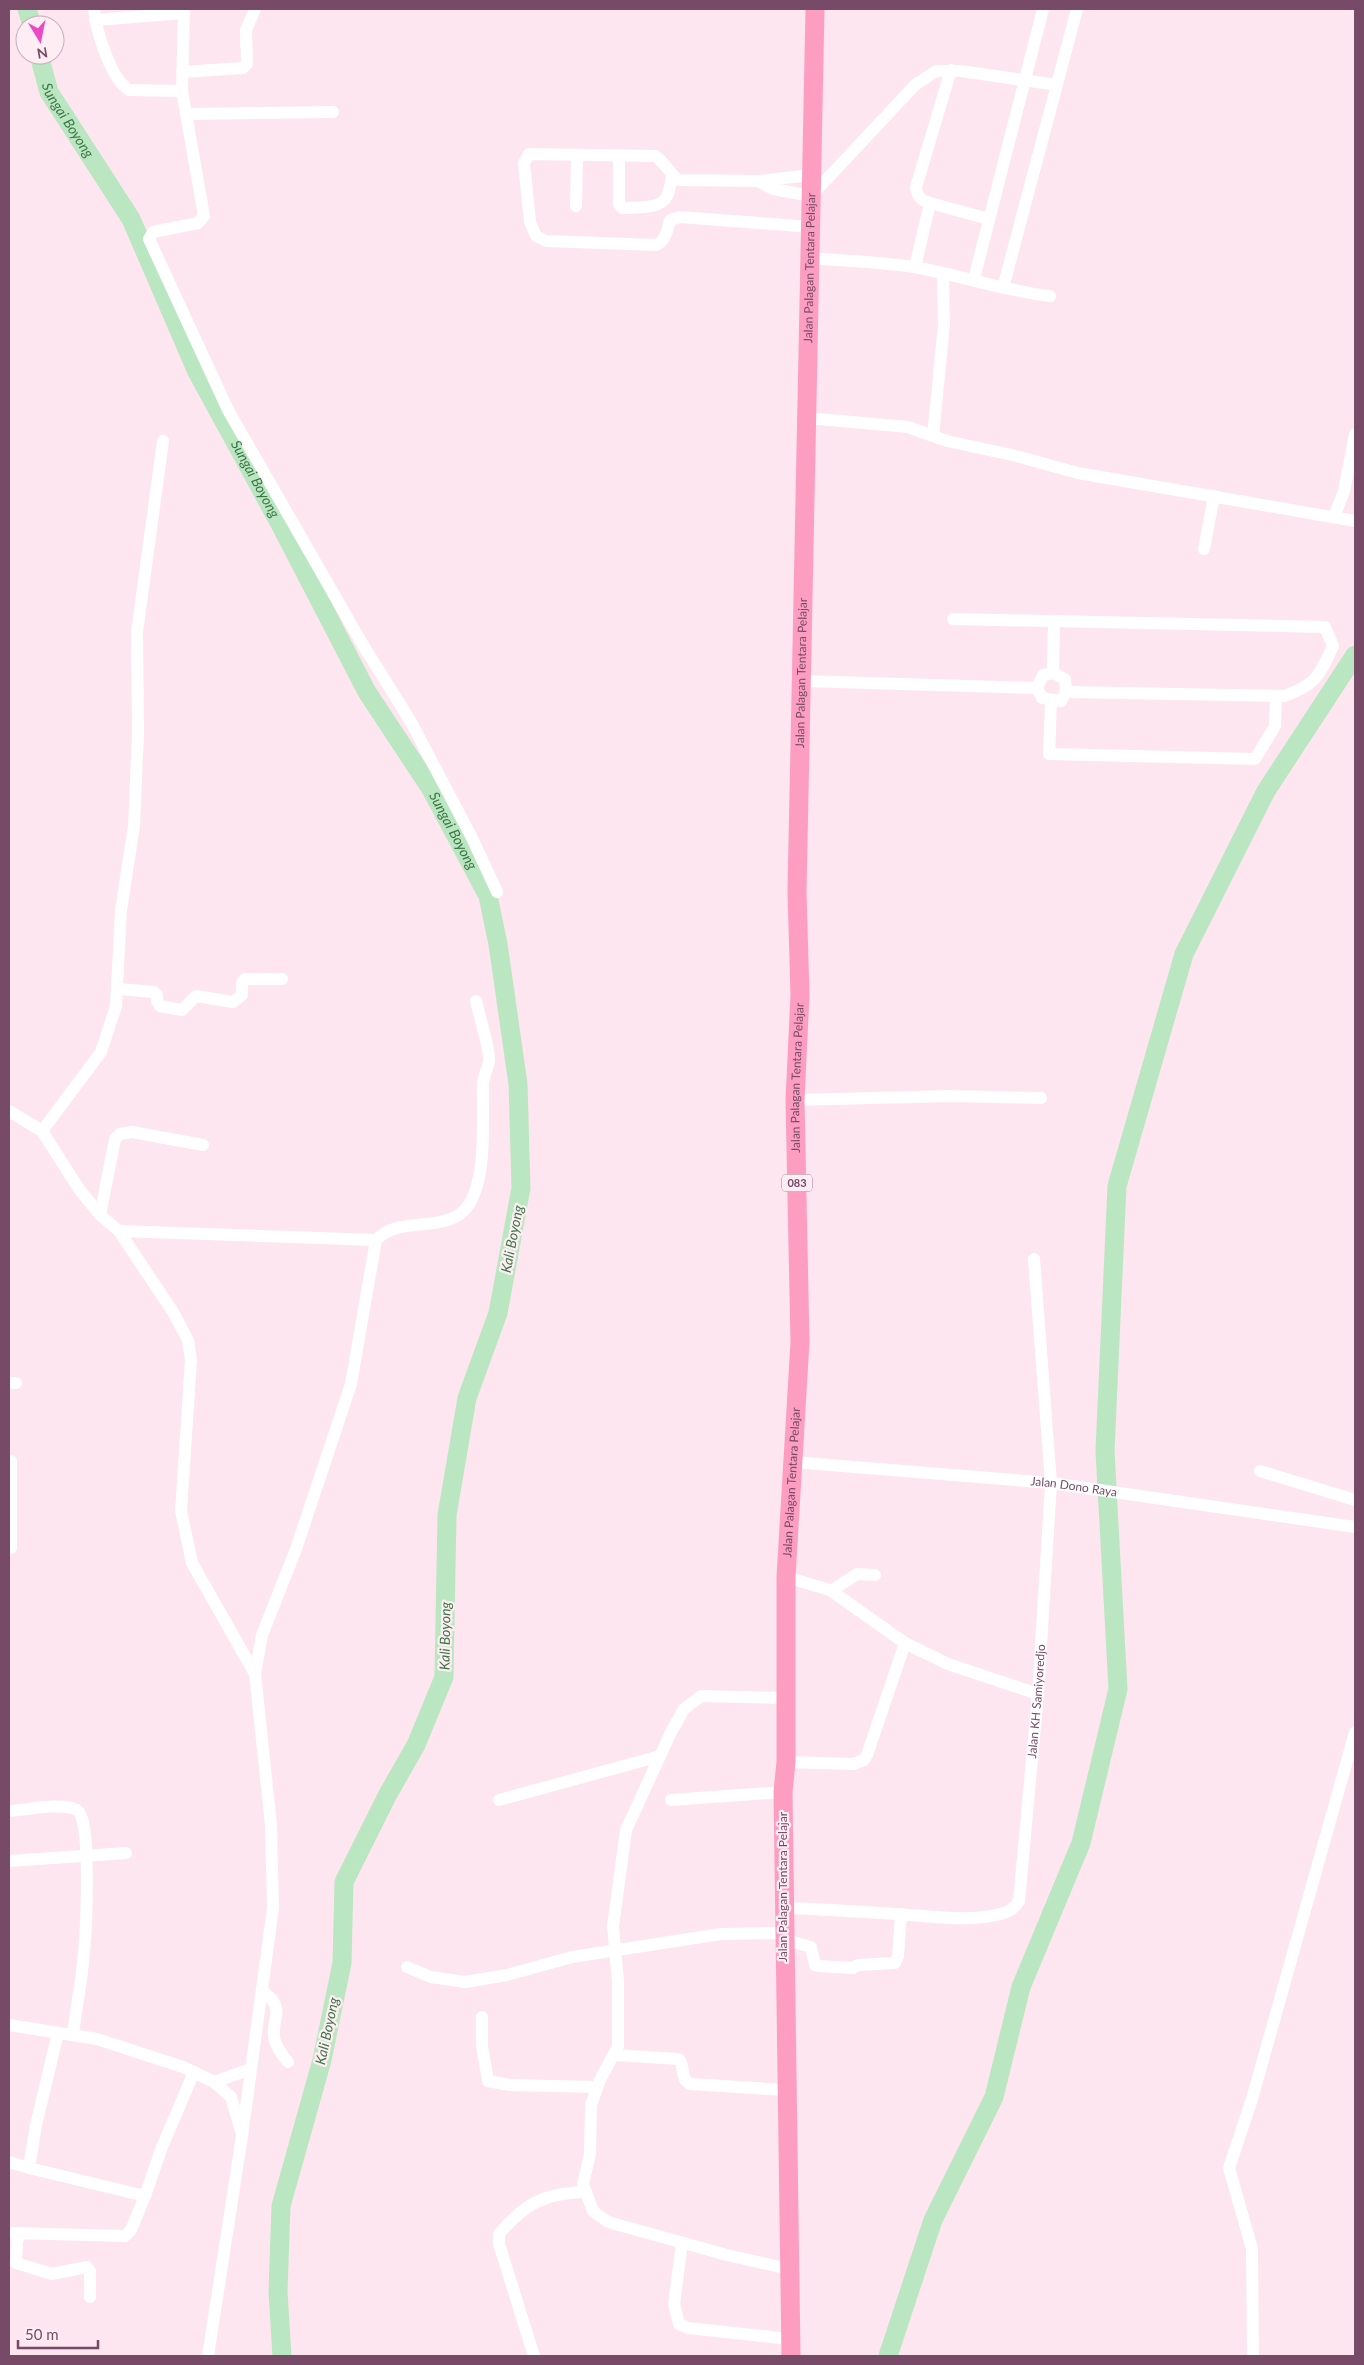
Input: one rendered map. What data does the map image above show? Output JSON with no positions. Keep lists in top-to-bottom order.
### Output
{
  "streets": {
    "main road": ["Jalan Palagan Tentara Pelajar", "083"],
    "street": ["Jalan Dono Raya", "Jalan KH Samiyoredjo"]
  },
  "crossings": [
    ["Jalan Palagan Tentara Pelajar", "Jalan Dono Raya"],
    ["Jalan Palagan Tentara Pelajar", "Jalan KH Samiyoredjo"],
    ["Jalan Dono Raya", "Jalan KH Samiyoredjo"]
  ],
  "water": ["Sungai Boyong", "Kali Boyong"],
  "scale_bar": "50 m",
  "north": "bottom"
}
